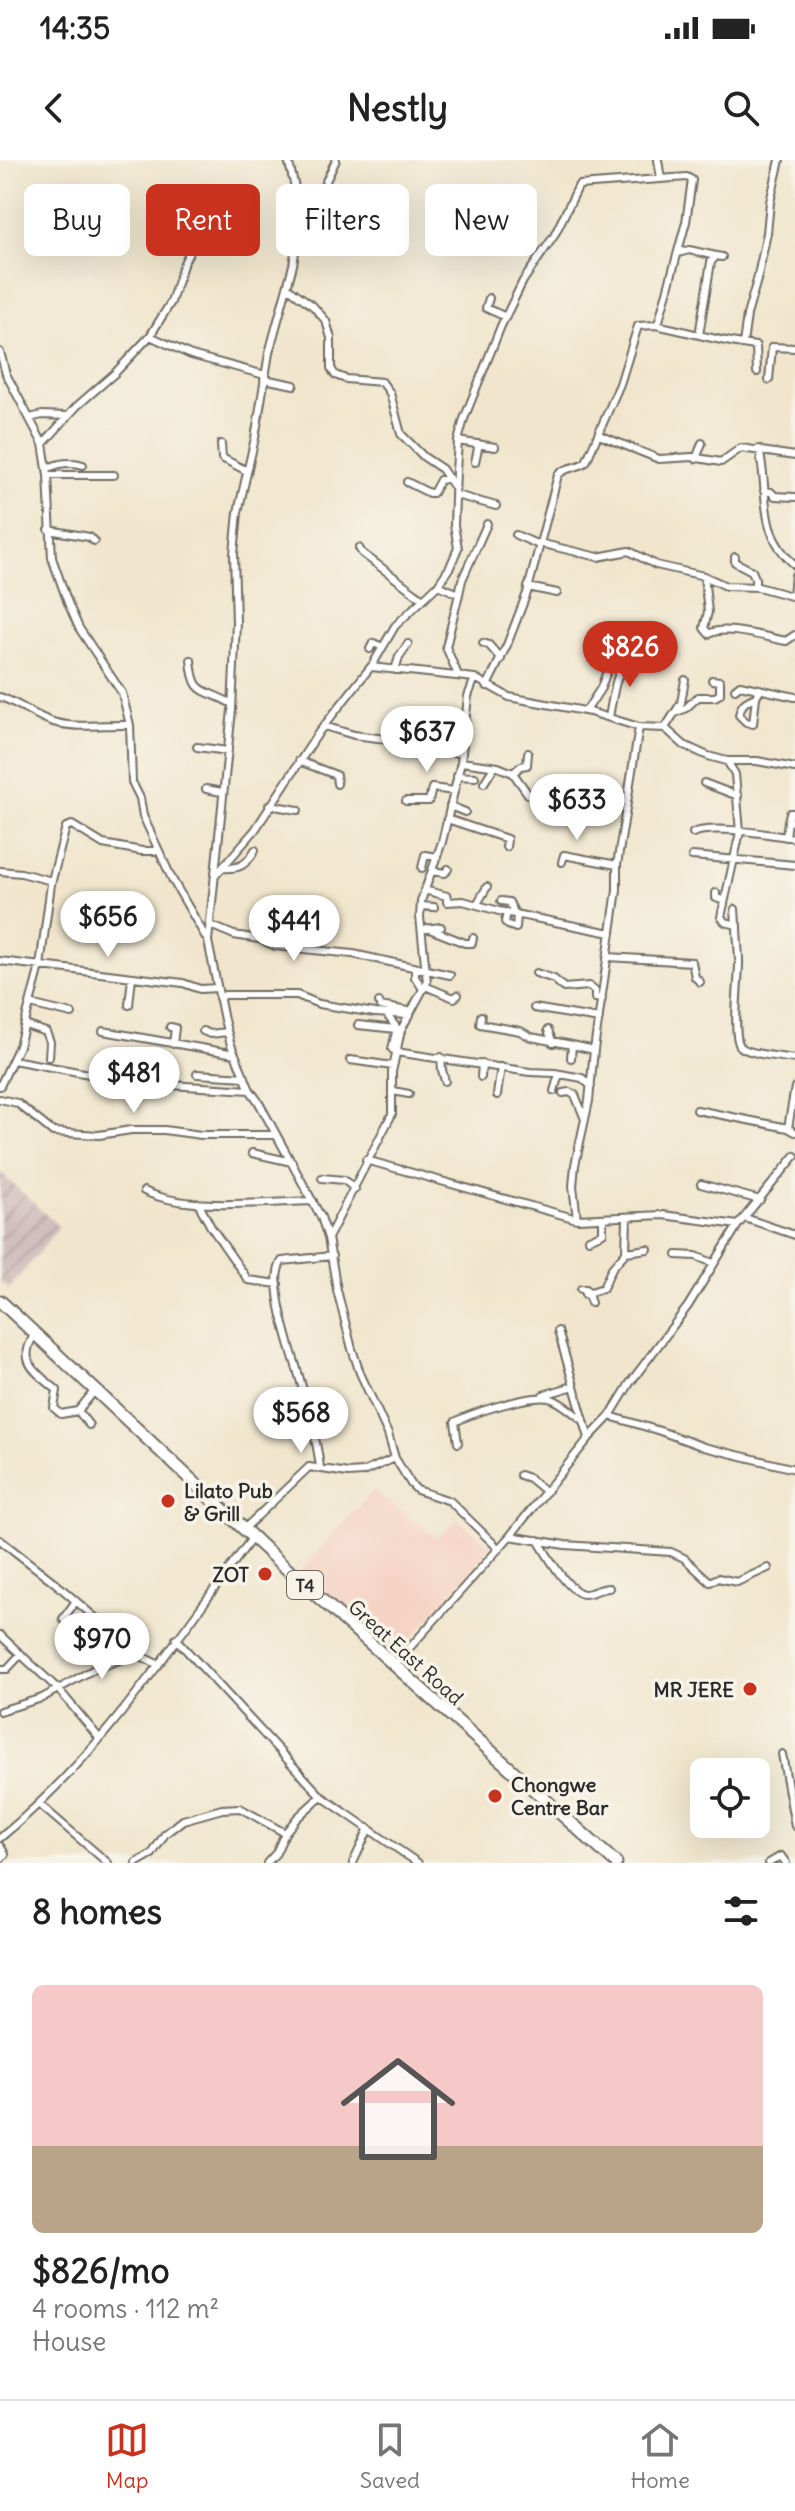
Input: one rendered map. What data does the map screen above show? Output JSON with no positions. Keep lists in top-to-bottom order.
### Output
{
  "streets": {
    "highway": ["T4", "Great East Road"]
  },
  "places": [
    "Lilato Pub & Grill",
    "ZOT",
    "MR JERE",
    "Chongwe Centre Bar"
  ],
  "page": {
    "status": "14:35",
    "header": "Nestly",
    "chip": [
      "Buy",
      "Rent",
      "Filters",
      "New"
    ],
    "price": [
      "$826",
      "$637",
      "$633",
      "$656",
      "$441",
      "$481",
      "$568",
      "$970"
    ],
    "heading": "8 homes",
    "list": [
      {
        "name": "$826/mo",
        "note": "4 rooms · 112 m² · House"
      }
    ],
    "tabs": ["Map", "Saved", "Home"]
  }
}
